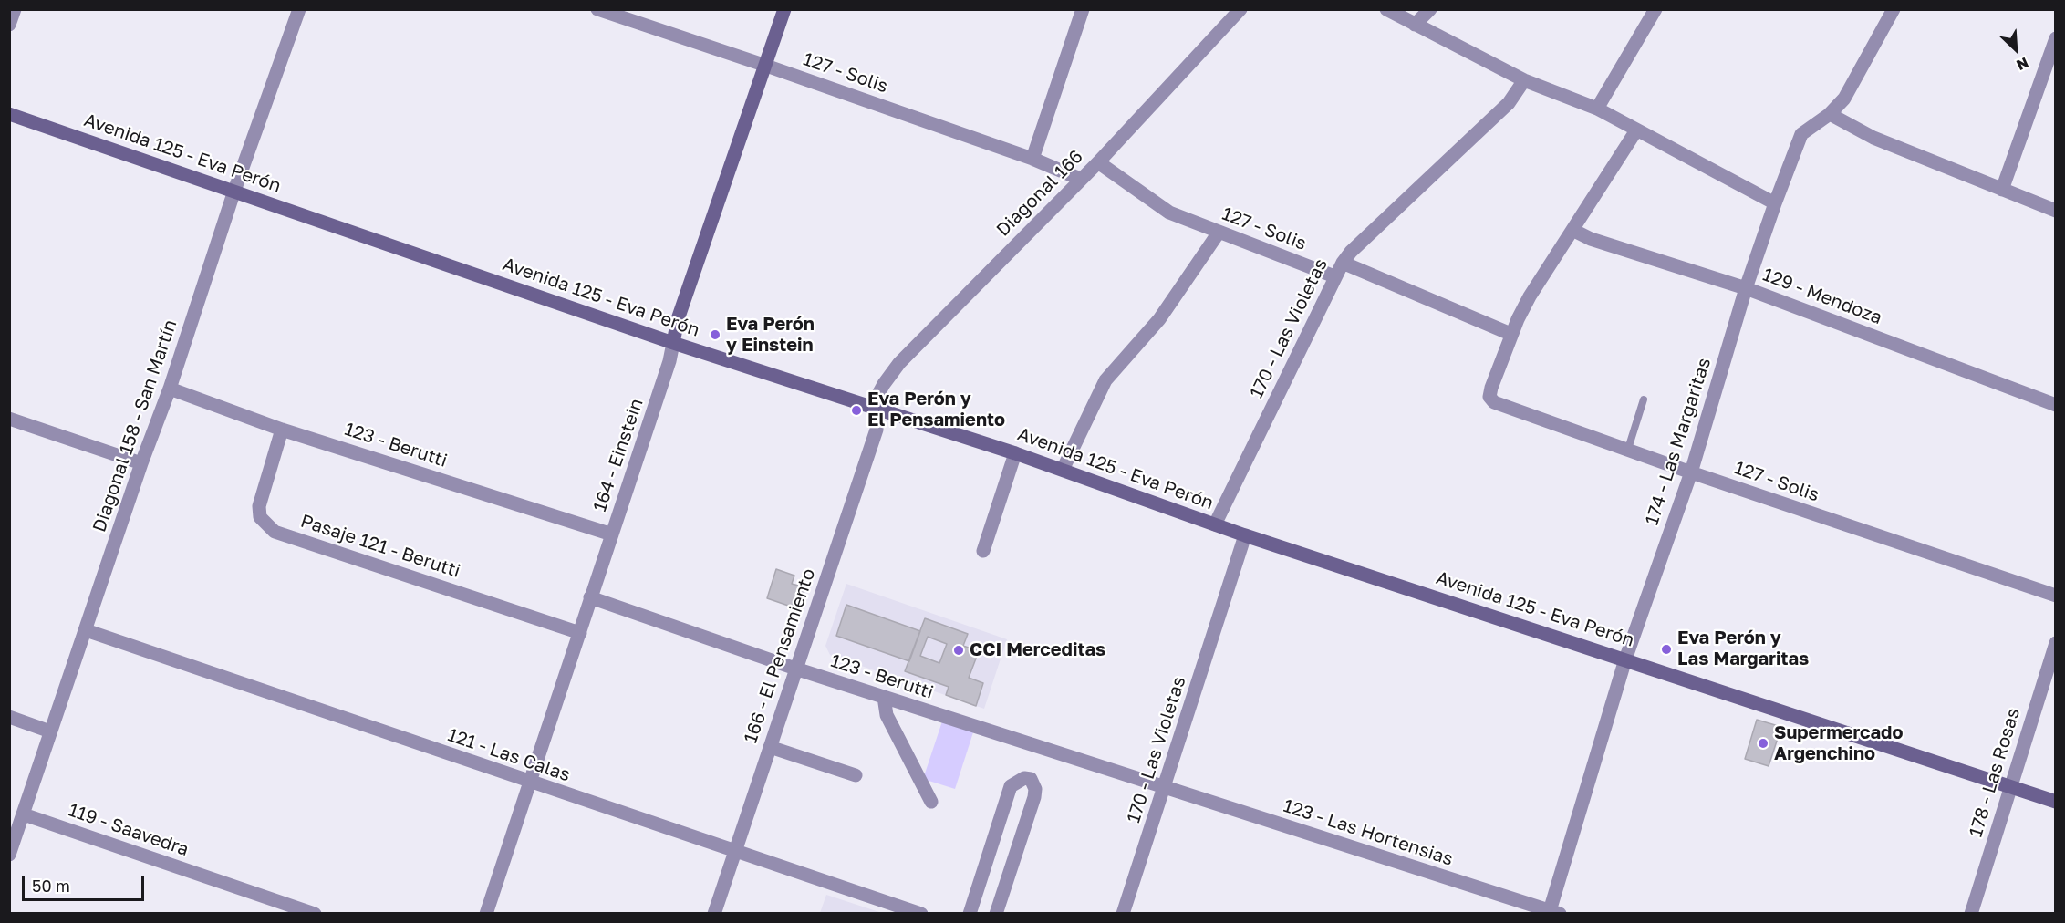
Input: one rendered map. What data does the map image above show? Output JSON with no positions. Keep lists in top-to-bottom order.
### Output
{
  "streets": {
    "street": [
      "127 - Solis",
      "Avenida 125 - Eva Perón",
      "Diagonal 166",
      "129 - Mendoza",
      "170 - Las Violetas",
      "Diagonal 158 - San Martín",
      "174 - Las Margaritas",
      "123 - Berutti",
      "164 - Einstein",
      "Pasaje 121 - Berutti",
      "166 - El Pensamiento",
      "121 - Las Calas",
      "178 - Las Rosas",
      "119 - Saavedra",
      "123 - Las Hortensias"
    ]
  },
  "crossings": [
    ["127 - Solis", "Diagonal 166"],
    ["127 - Solis", "170 - Las Violetas"],
    ["127 - Solis", "174 - Las Margaritas"],
    ["127 - Solis", "164 - Einstein"],
    ["Avenida 125 - Eva Perón", "Diagonal 166"],
    ["Avenida 125 - Eva Perón", "170 - Las Violetas"],
    ["Avenida 125 - Eva Perón", "Diagonal 158 - San Martín"],
    ["Avenida 125 - Eva Perón", "174 - Las Margaritas"],
    ["Avenida 125 - Eva Perón", "164 - Einstein"],
    ["Avenida 125 - Eva Perón", "166 - El Pensamiento"],
    ["Avenida 125 - Eva Perón", "178 - Las Rosas"],
    ["Diagonal 166", "166 - El Pensamiento"],
    ["129 - Mendoza", "174 - Las Margaritas"],
    ["170 - Las Violetas", "123 - Berutti"],
    ["170 - Las Violetas", "123 - Las Hortensias"],
    ["Diagonal 158 - San Martín", "123 - Berutti"],
    ["Diagonal 158 - San Martín", "121 - Las Calas"],
    ["Diagonal 158 - San Martín", "119 - Saavedra"],
    ["174 - Las Margaritas", "123 - Las Hortensias"],
    ["123 - Berutti", "164 - Einstein"],
    ["123 - Berutti", "Pasaje 121 - Berutti"],
    ["123 - Berutti", "166 - El Pensamiento"],
    ["123 - Berutti", "123 - Las Hortensias"],
    ["164 - Einstein", "Pasaje 121 - Berutti"],
    ["164 - Einstein", "121 - Las Calas"],
    ["166 - El Pensamiento", "121 - Las Calas"]
  ],
  "places": [
    "Eva Perón y Einstein",
    "Eva Perón y El Pensamiento",
    "Eva Perón y Las Margaritas",
    "CCI Merceditas",
    "Supermercado Argenchino"
  ],
  "scale_bar": "50 m",
  "north": "bottom right"
}
